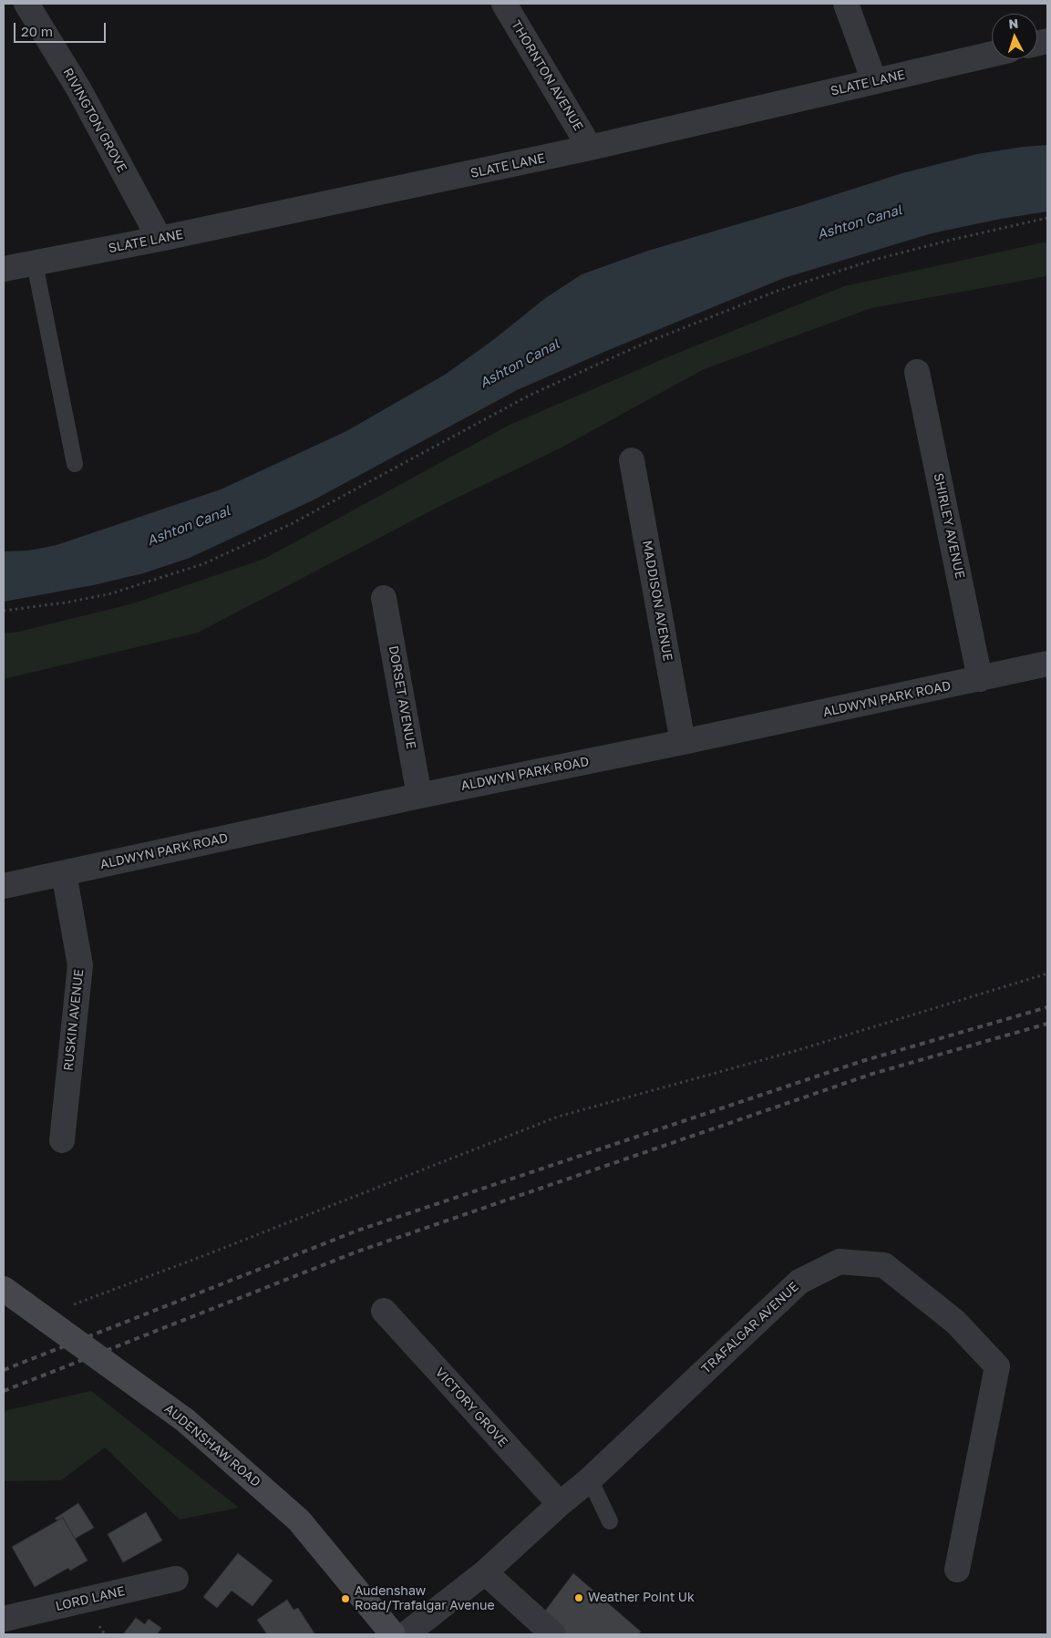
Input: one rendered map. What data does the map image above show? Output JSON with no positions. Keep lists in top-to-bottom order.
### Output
{
  "streets": {
    "main road": ["AUDENSHAW ROAD"],
    "street": [
      "THORNTON AVENUE",
      "SLATE LANE",
      "RIVINGTON GROVE",
      "SHIRLEY AVENUE",
      "MADDISON AVENUE",
      "DORSET AVENUE",
      "ALDWYN PARK ROAD",
      "RUSKIN AVENUE",
      "TRAFALGAR AVENUE",
      "VICTORY GROVE",
      "LORD LANE"
    ]
  },
  "crossings": [
    ["THORNTON AVENUE", "SLATE LANE"],
    ["SLATE LANE", "RIVINGTON GROVE"],
    ["SHIRLEY AVENUE", "ALDWYN PARK ROAD"],
    ["MADDISON AVENUE", "ALDWYN PARK ROAD"],
    ["DORSET AVENUE", "ALDWYN PARK ROAD"],
    ["ALDWYN PARK ROAD", "RUSKIN AVENUE"],
    ["TRAFALGAR AVENUE", "VICTORY GROVE"]
  ],
  "water": ["Ashton Canal"],
  "places": ["Weather Point Uk", "Audenshaw Road/Trafalgar Avenue"],
  "scale_bar": "20 m",
  "north": "top"
}
